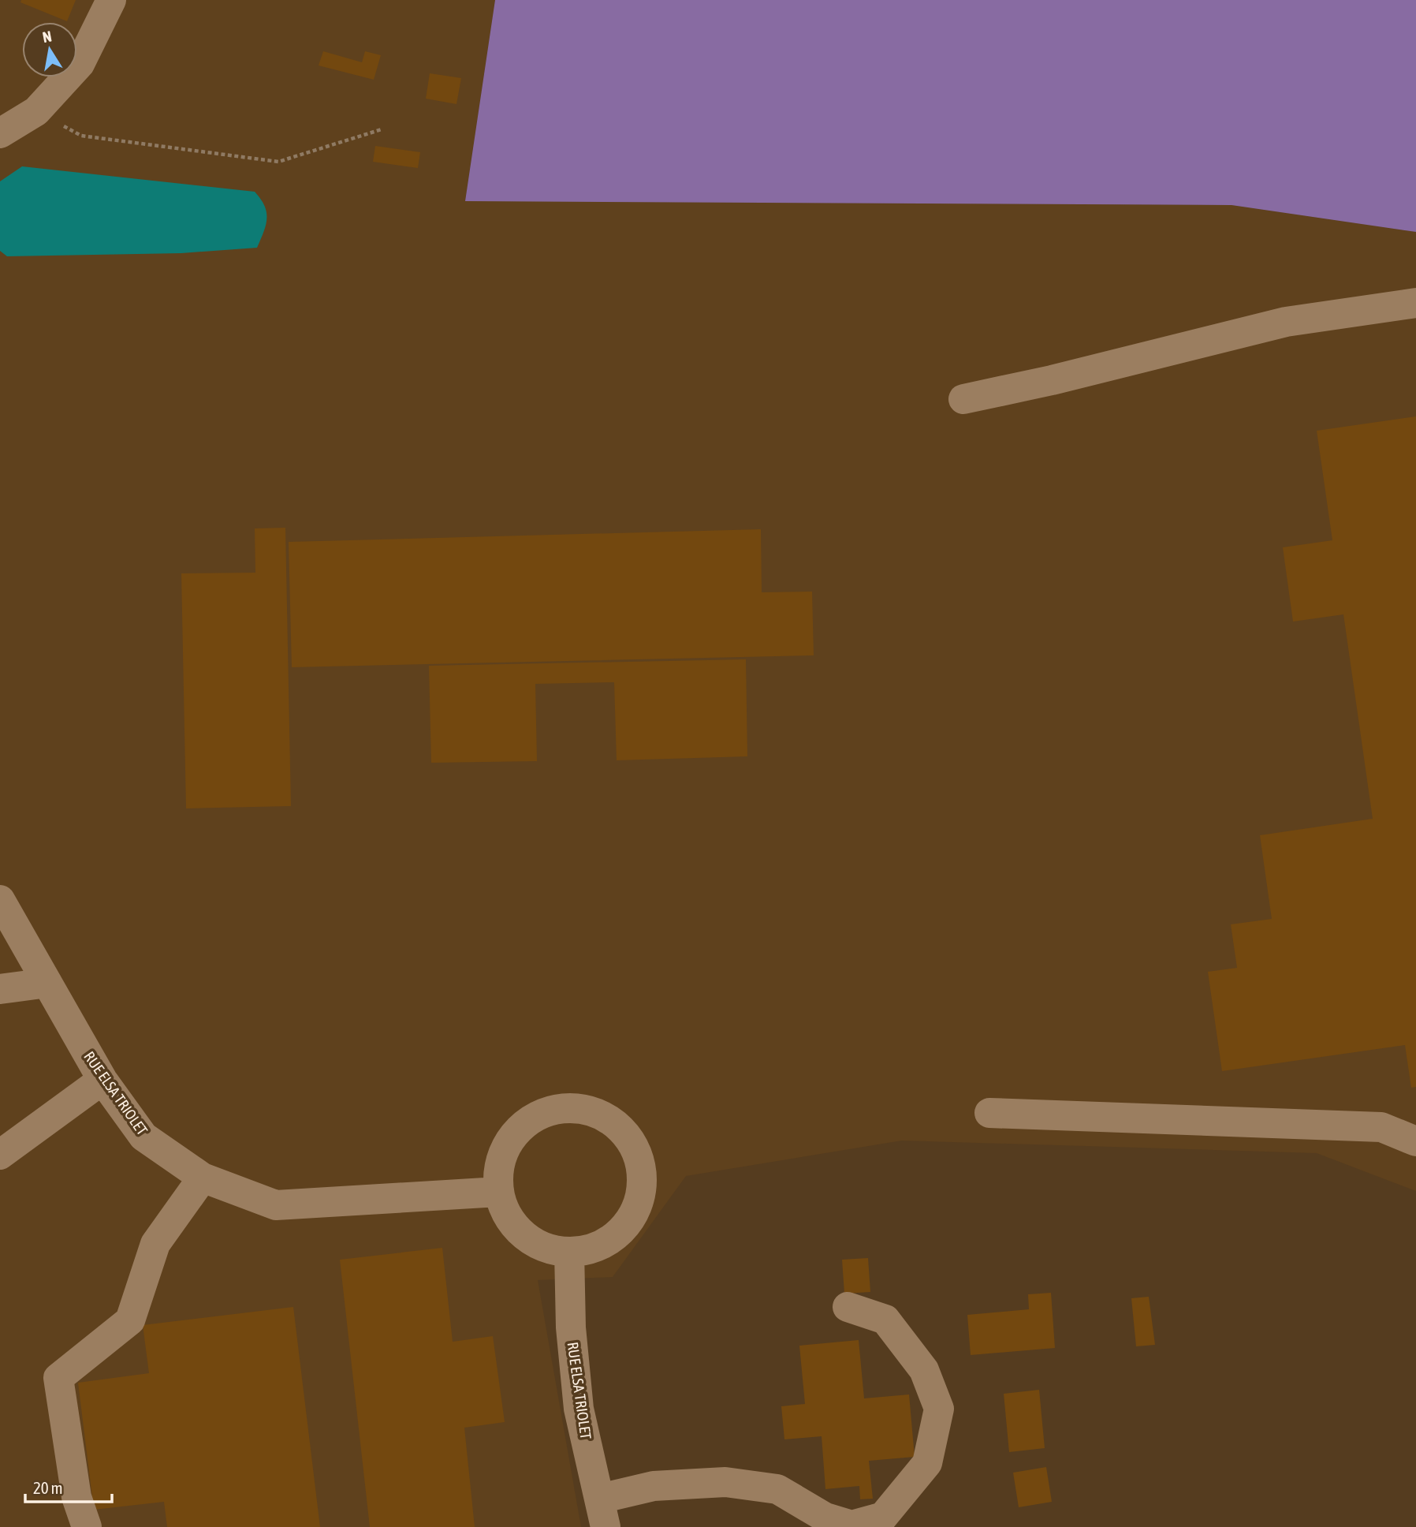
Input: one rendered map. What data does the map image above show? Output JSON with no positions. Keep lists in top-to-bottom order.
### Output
{
  "streets": {
    "street": ["RUE ELSA TRIOLET"]
  },
  "scale_bar": "20 m",
  "north": "top"
}
